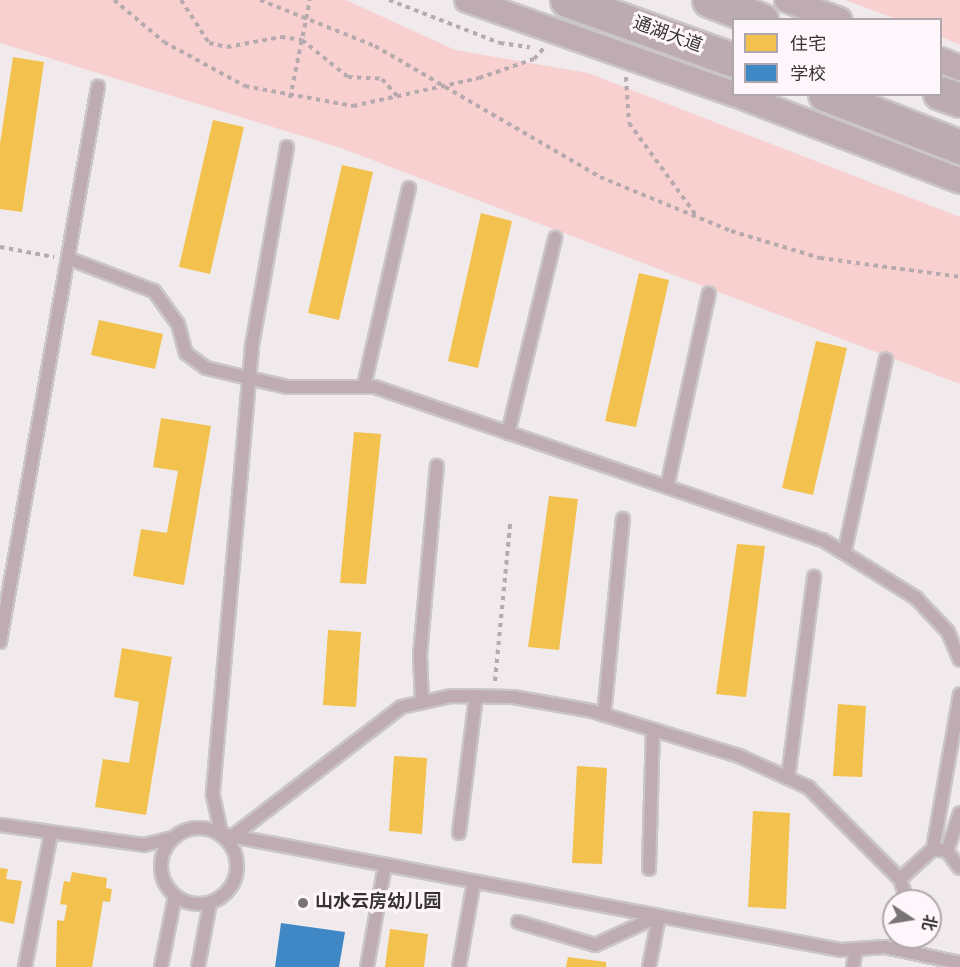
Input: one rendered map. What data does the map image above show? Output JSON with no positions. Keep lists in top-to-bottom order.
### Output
{
  "streets": {
    "main road": ["通湖大道"]
  },
  "places": ["山水云房幼儿园"],
  "legend": ["住宅", "学校"],
  "north": "right"
}
